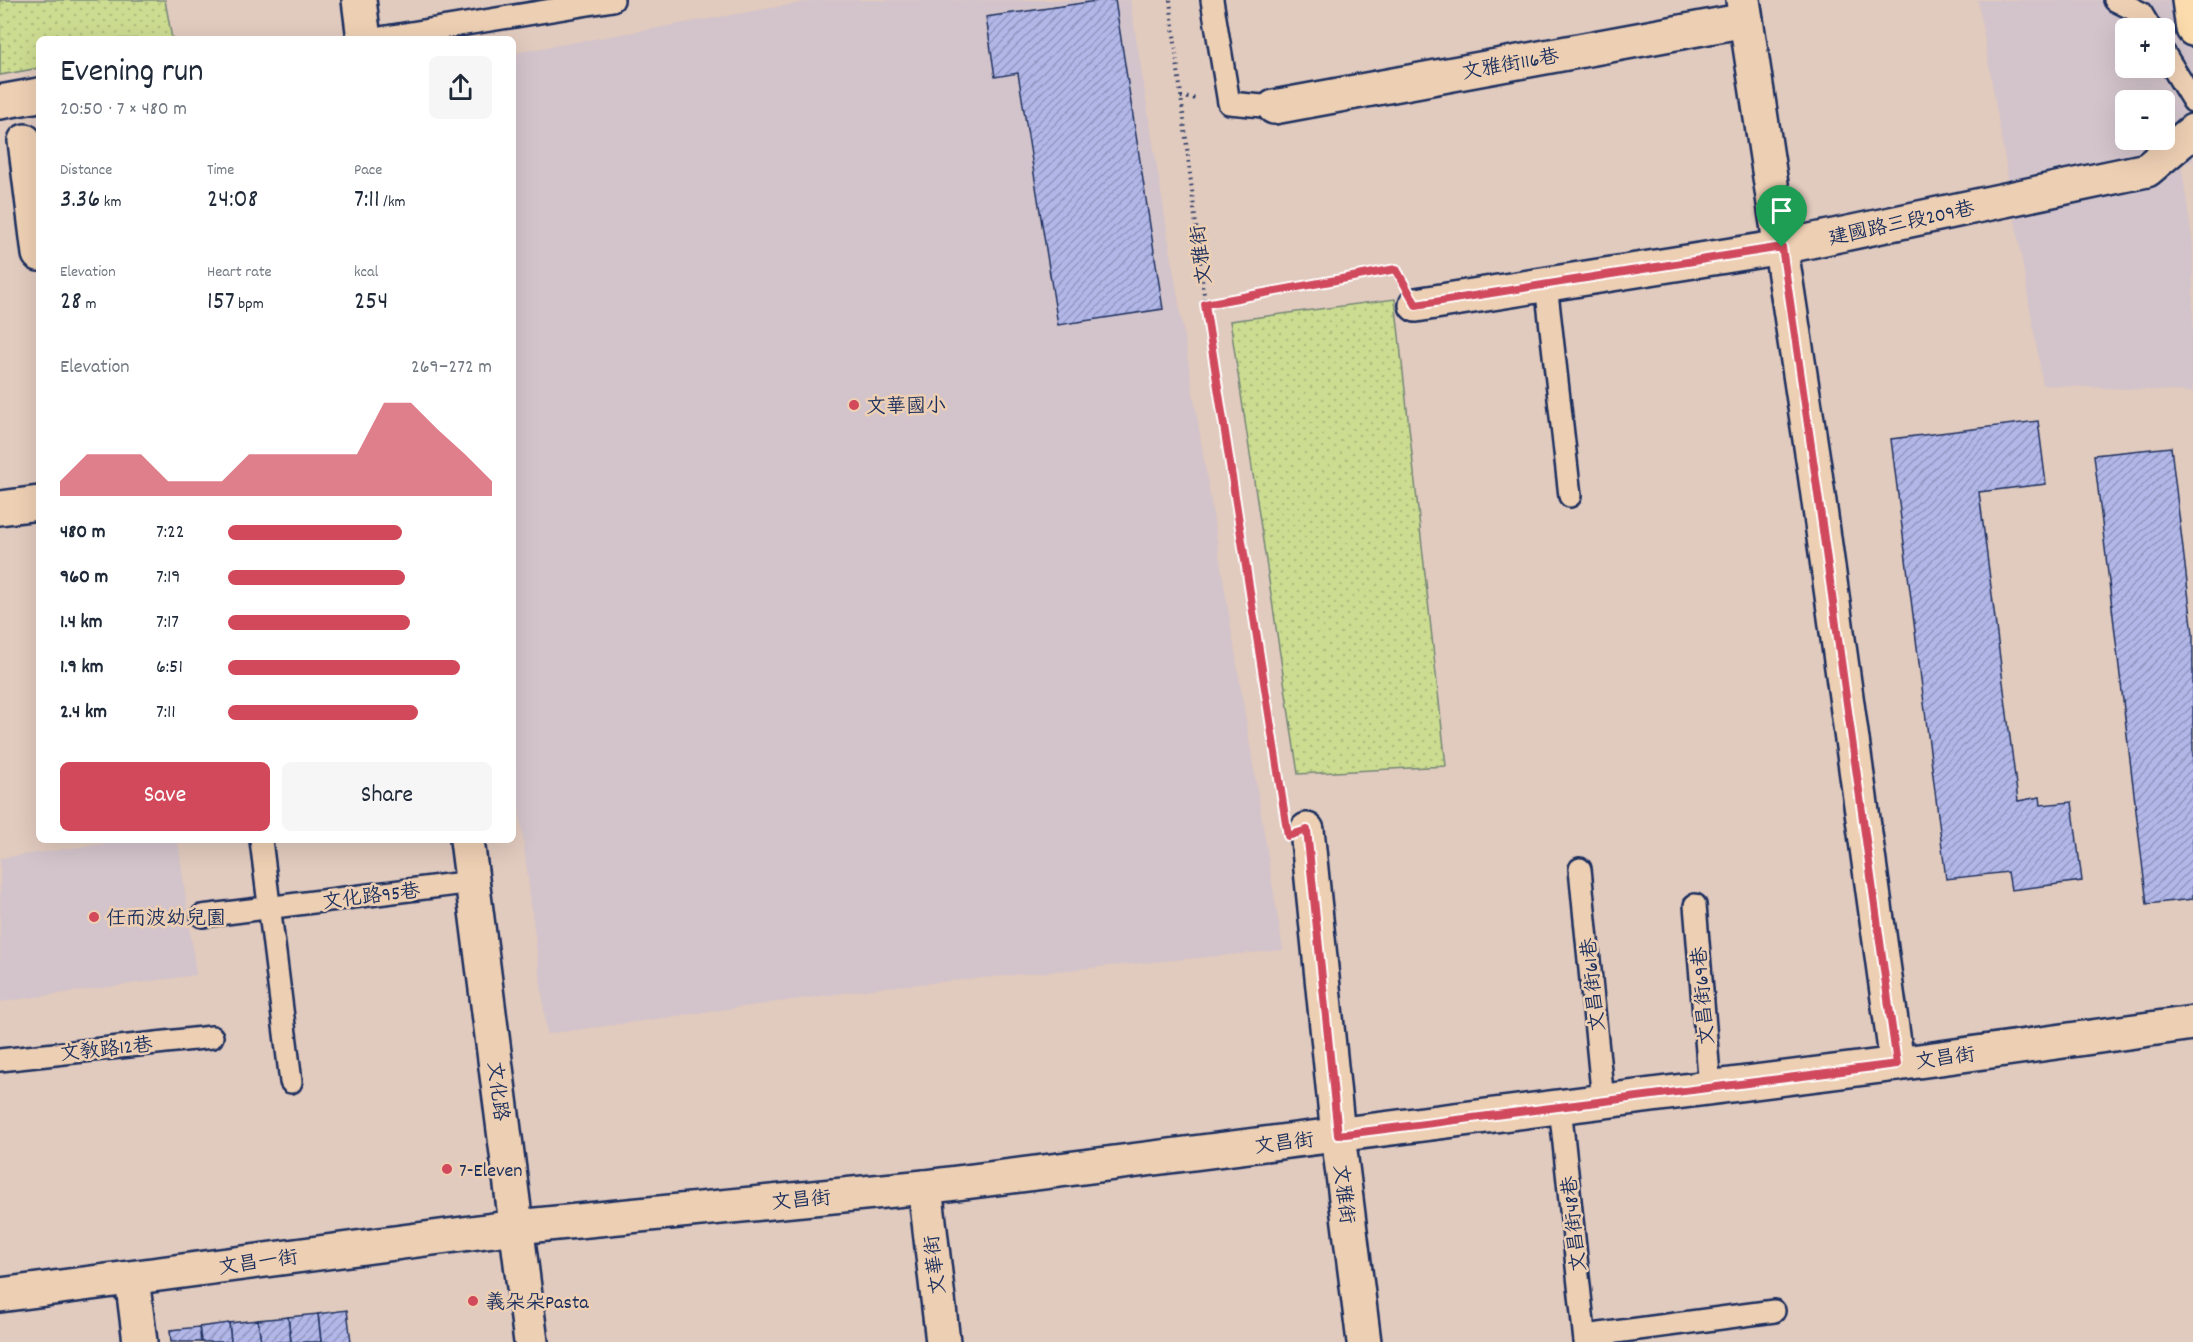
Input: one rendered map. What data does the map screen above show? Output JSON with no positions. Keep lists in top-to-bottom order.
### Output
{
  "streets": {
    "street": [
      "文雅街116巷",
      "建國路三段209巷",
      "文雅街",
      "文昌街",
      "文化路",
      "文昌一街",
      "文華街"
    ],
    "lane": [
      "文化路95巷",
      "文昌街61巷",
      "文昌街69巷",
      "文教路12巷",
      "文昌街48巷"
    ]
  },
  "crossings": [
    ["文雅街", "文昌街"],
    ["文化路95巷", "文化路"],
    ["文昌街61巷", "文昌街"],
    ["文昌街69巷", "文昌街"],
    ["文昌街", "文化路"],
    ["文昌街", "文昌街48巷"],
    ["文昌街", "文昌一街"],
    ["文昌街", "文華街"],
    ["文化路", "文昌一街"]
  ],
  "places": [
    "文華國小",
    "任而波幼兒園",
    "7-Eleven",
    "義朵朵Pasta"
  ],
  "page": {
    "map_buttons": ["+", "−"],
    "heading": ["Evening run", "20:50 · 7 × 480 m"],
    "stats": [
      ["Distance", "3.36 km"],
      ["Time", "24:08"],
      ["Pace", "7:11 /km"],
      ["Elevation", "28 m"],
      ["Heart rate", "157 bpm"],
      ["kcal", "254"]
    ],
    "chart": ["Elevation", "269–272 m"],
    "list": [
      {
        "name": "480 m",
        "note": "7:22"
      },
      {
        "name": "960 m",
        "note": "7:19"
      },
      {
        "name": "1.4 km",
        "note": "7:17"
      },
      {
        "name": "1.9 km",
        "note": "6:51"
      },
      {
        "name": "2.4 km",
        "note": "7:11"
      }
    ],
    "buttons": ["Save", "Share"]
  }
}
